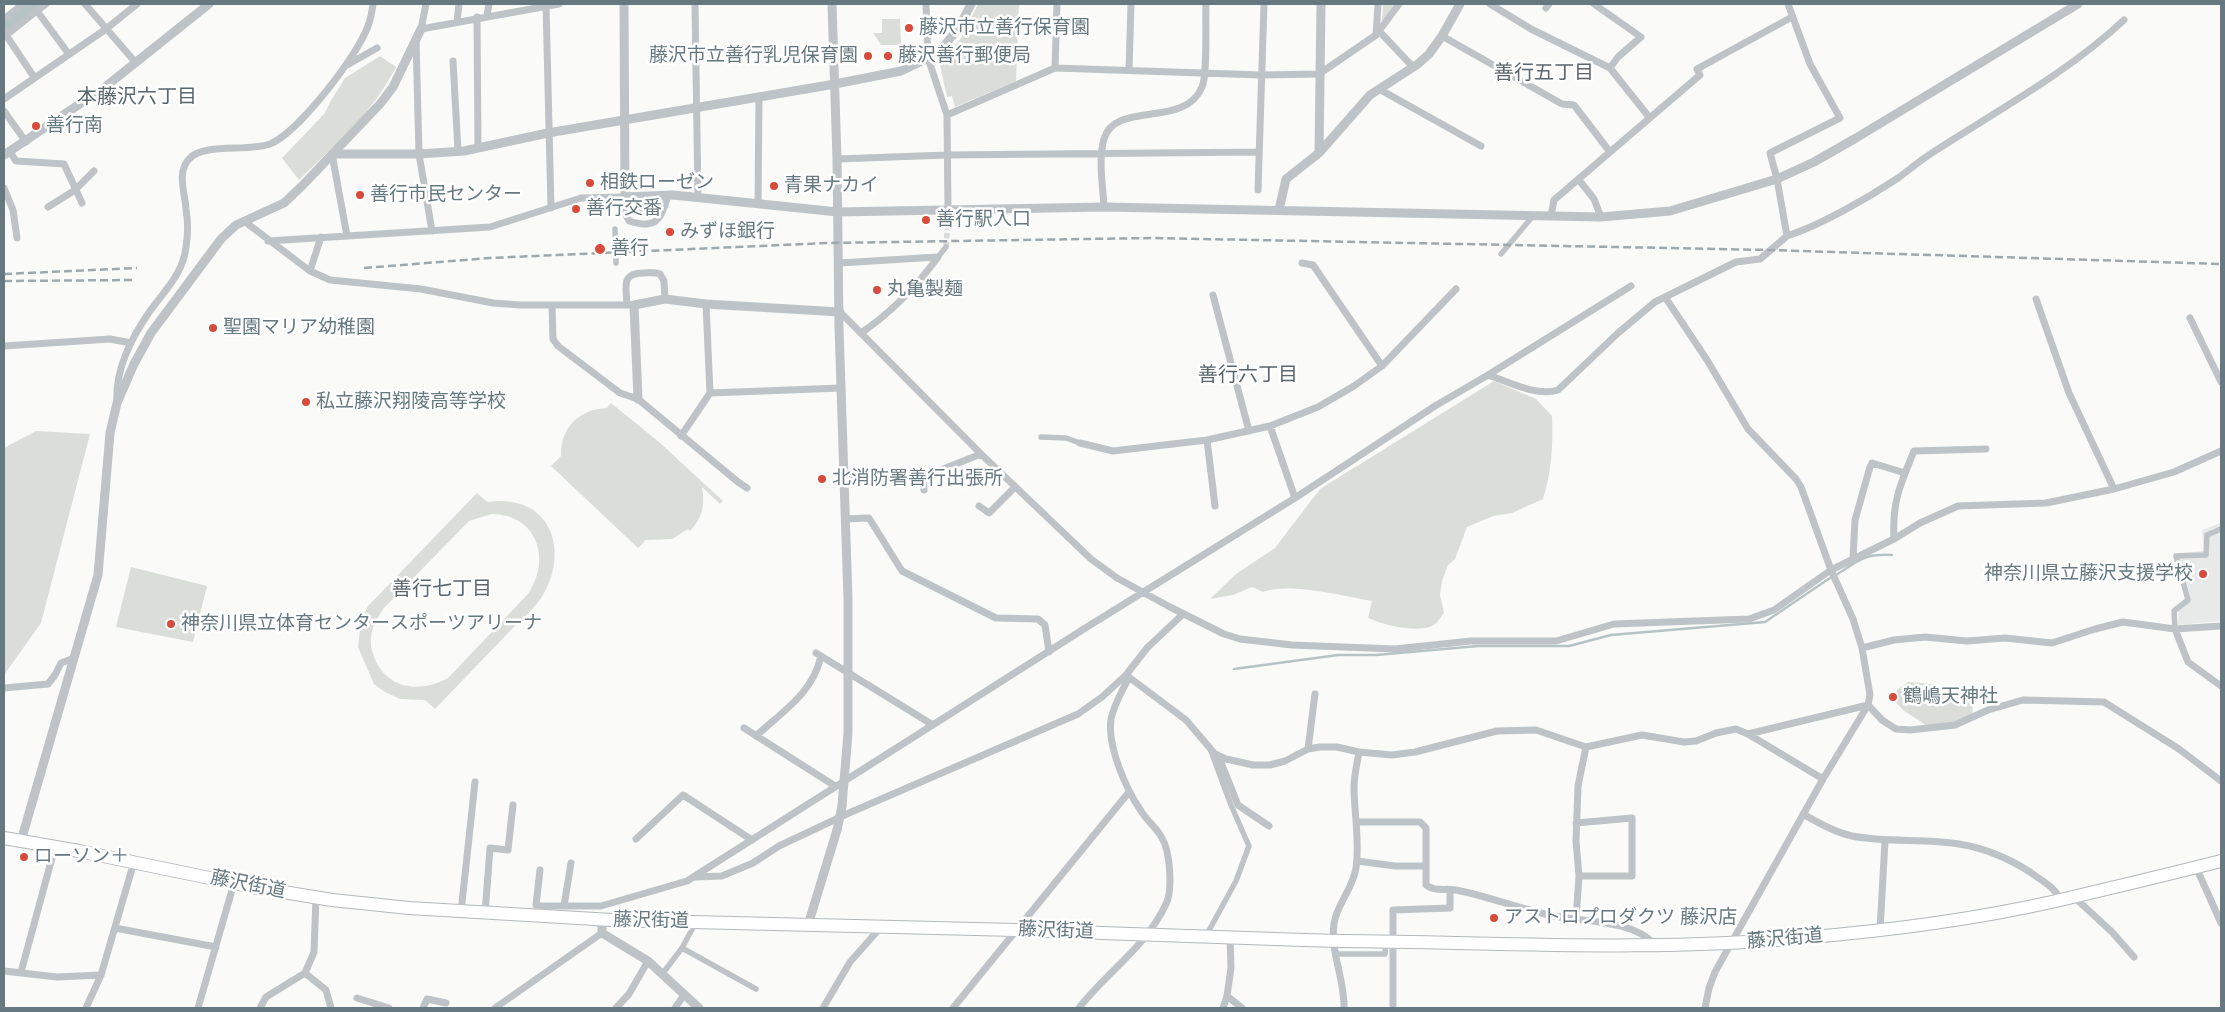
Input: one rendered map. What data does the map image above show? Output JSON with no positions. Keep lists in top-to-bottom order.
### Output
{
  "streets": {
    "highway": ["藤沢街道"]
  },
  "districts": [
    "善行五丁目",
    "本藤沢六丁目",
    "善行六丁目",
    "善行七丁目"
  ],
  "places": [
    "藤沢市立善行保育園",
    "藤沢市立善行乳児保育園",
    "藤沢善行郵便局",
    "善行南",
    "相鉄ローゼン",
    "青果ナカイ",
    "善行市民センター",
    "善行交番",
    "善行駅入口",
    "みずほ銀行",
    "善行",
    "丸亀製麺",
    "聖園マリア幼稚園",
    "私立藤沢翔陵高等学校",
    "北消防署善行出張所",
    "神奈川県立藤沢支援学校",
    "神奈川県立体育センタースポーツアリーナ",
    "鶴嶋天神社",
    "ローソン＋",
    "アストロプロダクツ 藤沢店"
  ]
}
